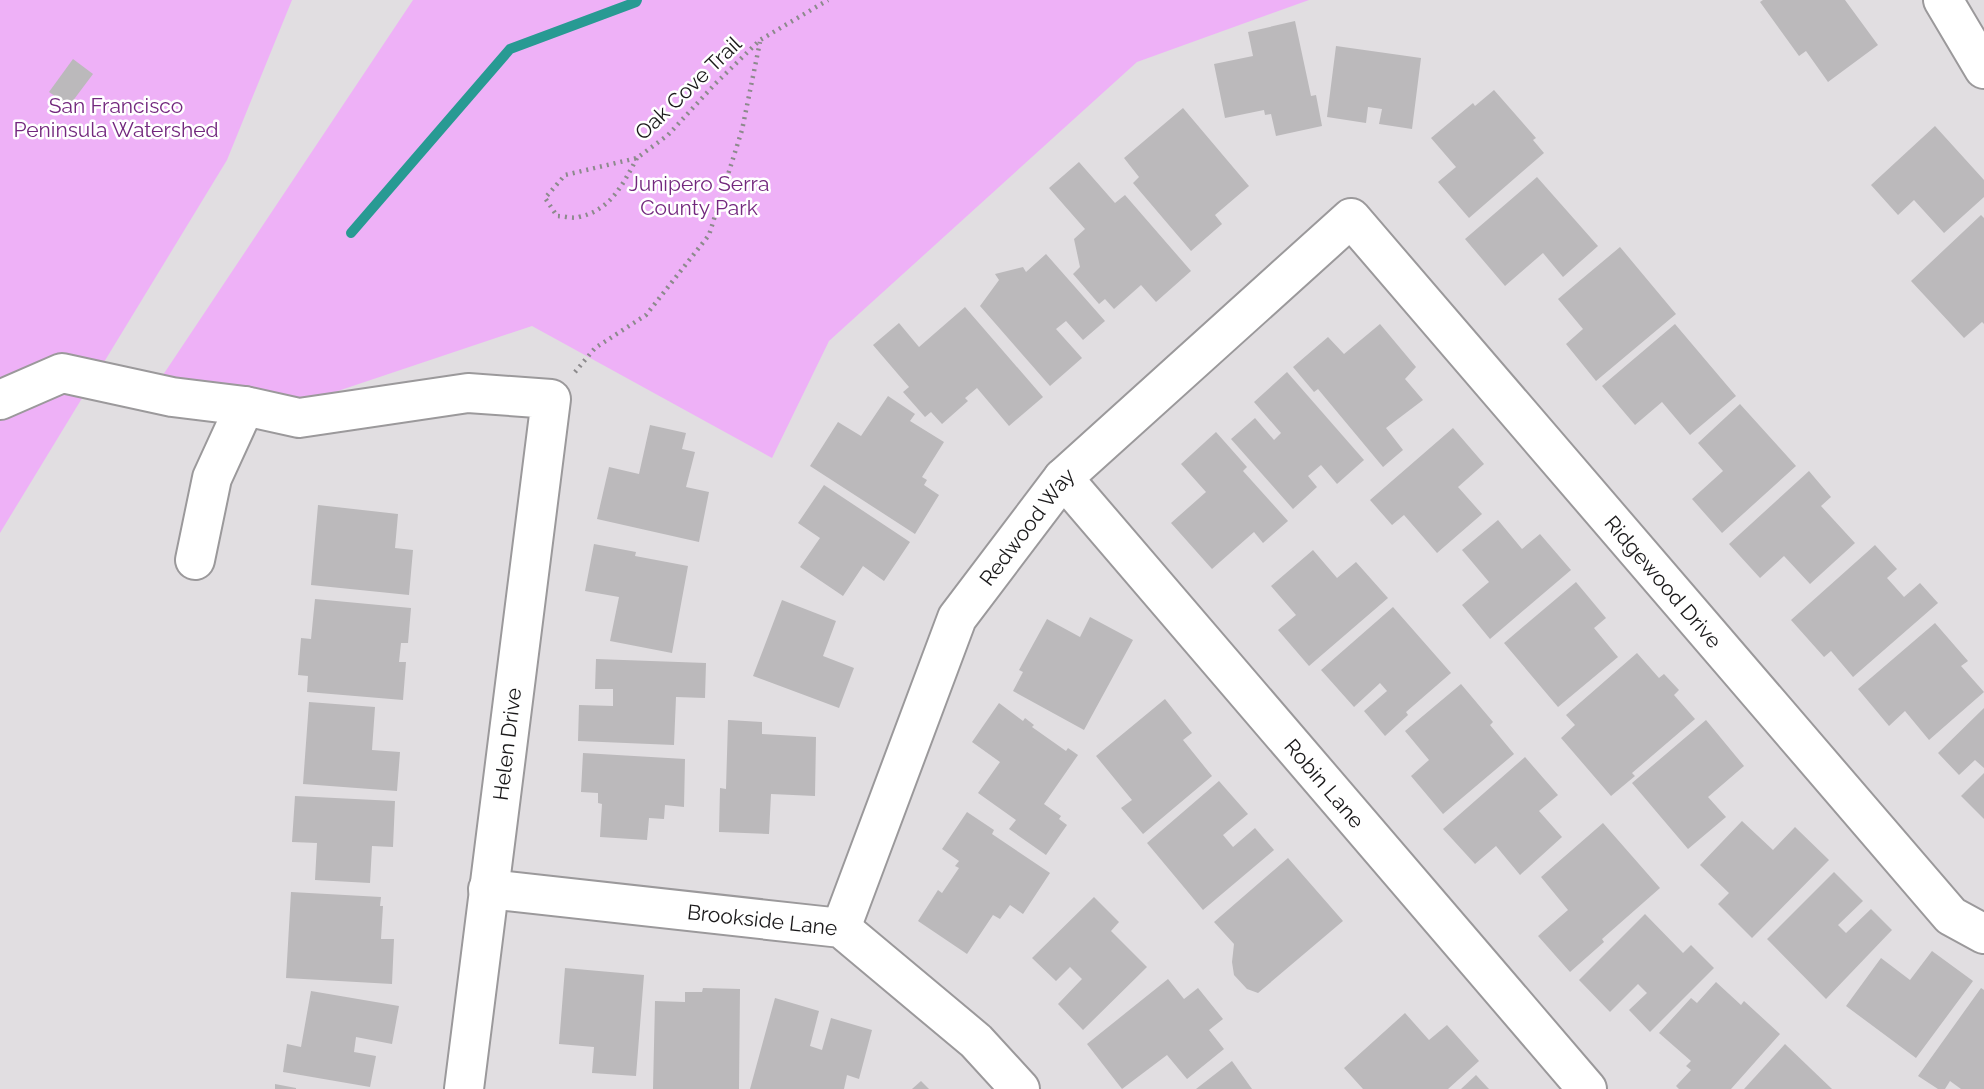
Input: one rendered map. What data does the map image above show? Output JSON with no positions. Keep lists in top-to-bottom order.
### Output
{
  "streets": {
    "street": [
      "Redwood Way",
      "Ridgewood Drive",
      "Helen Drive",
      "Robin Lane",
      "Brookside Lane"
    ],
    "path": ["Oak Cove Trail"]
  },
  "crossings": [
    ["Oak Cove Trail", "Helen Drive"],
    ["Redwood Way", "Ridgewood Drive"],
    ["Redwood Way", "Robin Lane"],
    ["Redwood Way", "Brookside Lane"],
    ["Helen Drive", "Brookside Lane"]
  ],
  "parks": ["San Francisco Peninsula Watershed", "Junipero Serra County Park"]
}
